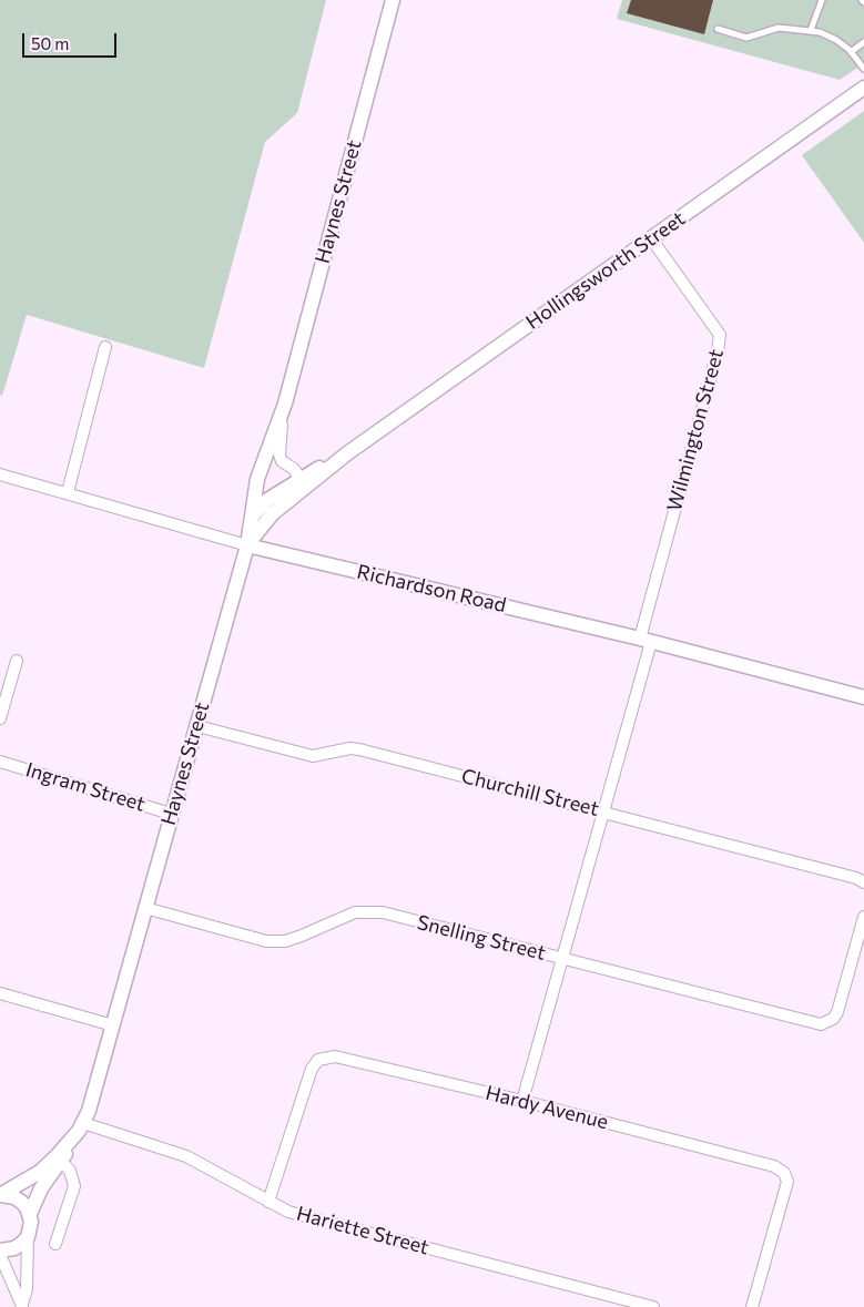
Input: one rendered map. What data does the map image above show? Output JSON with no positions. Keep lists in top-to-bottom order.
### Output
{
  "streets": {
    "street": [
      "Haynes Street",
      "Hollingsworth Street",
      "Wilmington Street",
      "Richardson Road",
      "Ingram Street",
      "Churchill Street",
      "Snelling Street",
      "Hardy Avenue",
      "Hariette Street"
    ]
  },
  "crossings": [
    ["Haynes Street", "Hollingsworth Street"],
    ["Haynes Street", "Richardson Road"],
    ["Haynes Street", "Ingram Street"],
    ["Haynes Street", "Churchill Street"],
    ["Haynes Street", "Snelling Street"],
    ["Haynes Street", "Hariette Street"],
    ["Hollingsworth Street", "Wilmington Street"],
    ["Hollingsworth Street", "Richardson Road"],
    ["Wilmington Street", "Richardson Road"],
    ["Hardy Avenue", "Hariette Street"]
  ],
  "scale_bar": "50 m"
}
